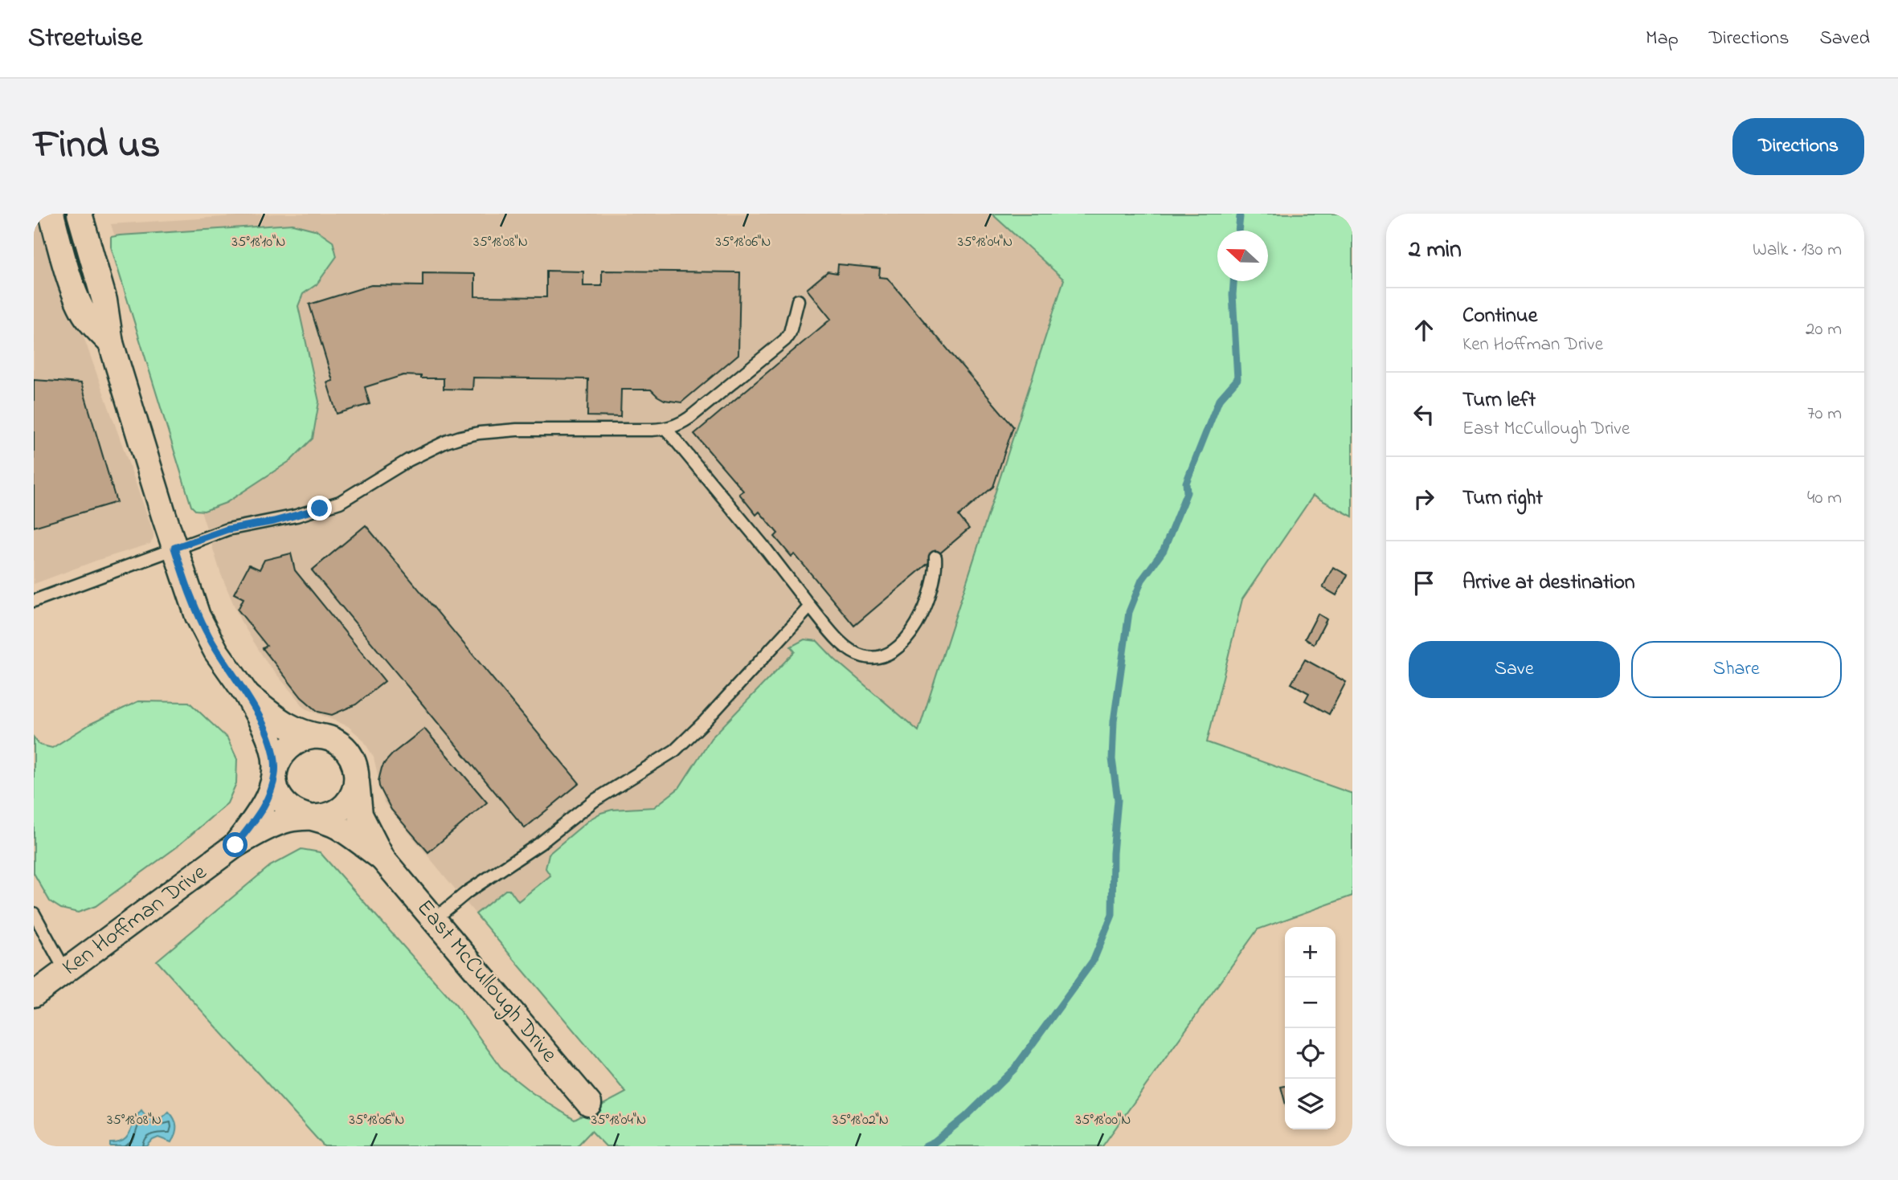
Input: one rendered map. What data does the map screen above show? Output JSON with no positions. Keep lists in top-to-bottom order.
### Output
{
  "streets": {
    "street": ["Ken Hoffman Drive", "East McCullough Drive"]
  },
  "crossings": [
    ["Ken Hoffman Drive", "East McCullough Drive"]
  ],
  "north": "left",
  "page": {
    "header": "Streetwise",
    "nav": ["Map", "Directions", "Saved"],
    "title": "Find us",
    "buttons": [
      "Directions",
      ["Save", "Share"]
    ],
    "heading": ["2 min", "Walk · 130 m"],
    "list": [
      ["Continue", "Ken Hoffman Drive", "20 m"],
      ["Turn left", "East McCullough Drive", "70 m"],
      ["Turn right", "40 m"],
      "Arrive at destination"
    ],
    "map_buttons": ["+", "−"]
  },
  "coordinates": [
    "35°18'10\"N",
    "35°18'08\"N",
    "35°18'06\"N",
    "35°18'04\"N",
    "35°18'02\"N",
    "35°18'00\"N"
  ]
}
